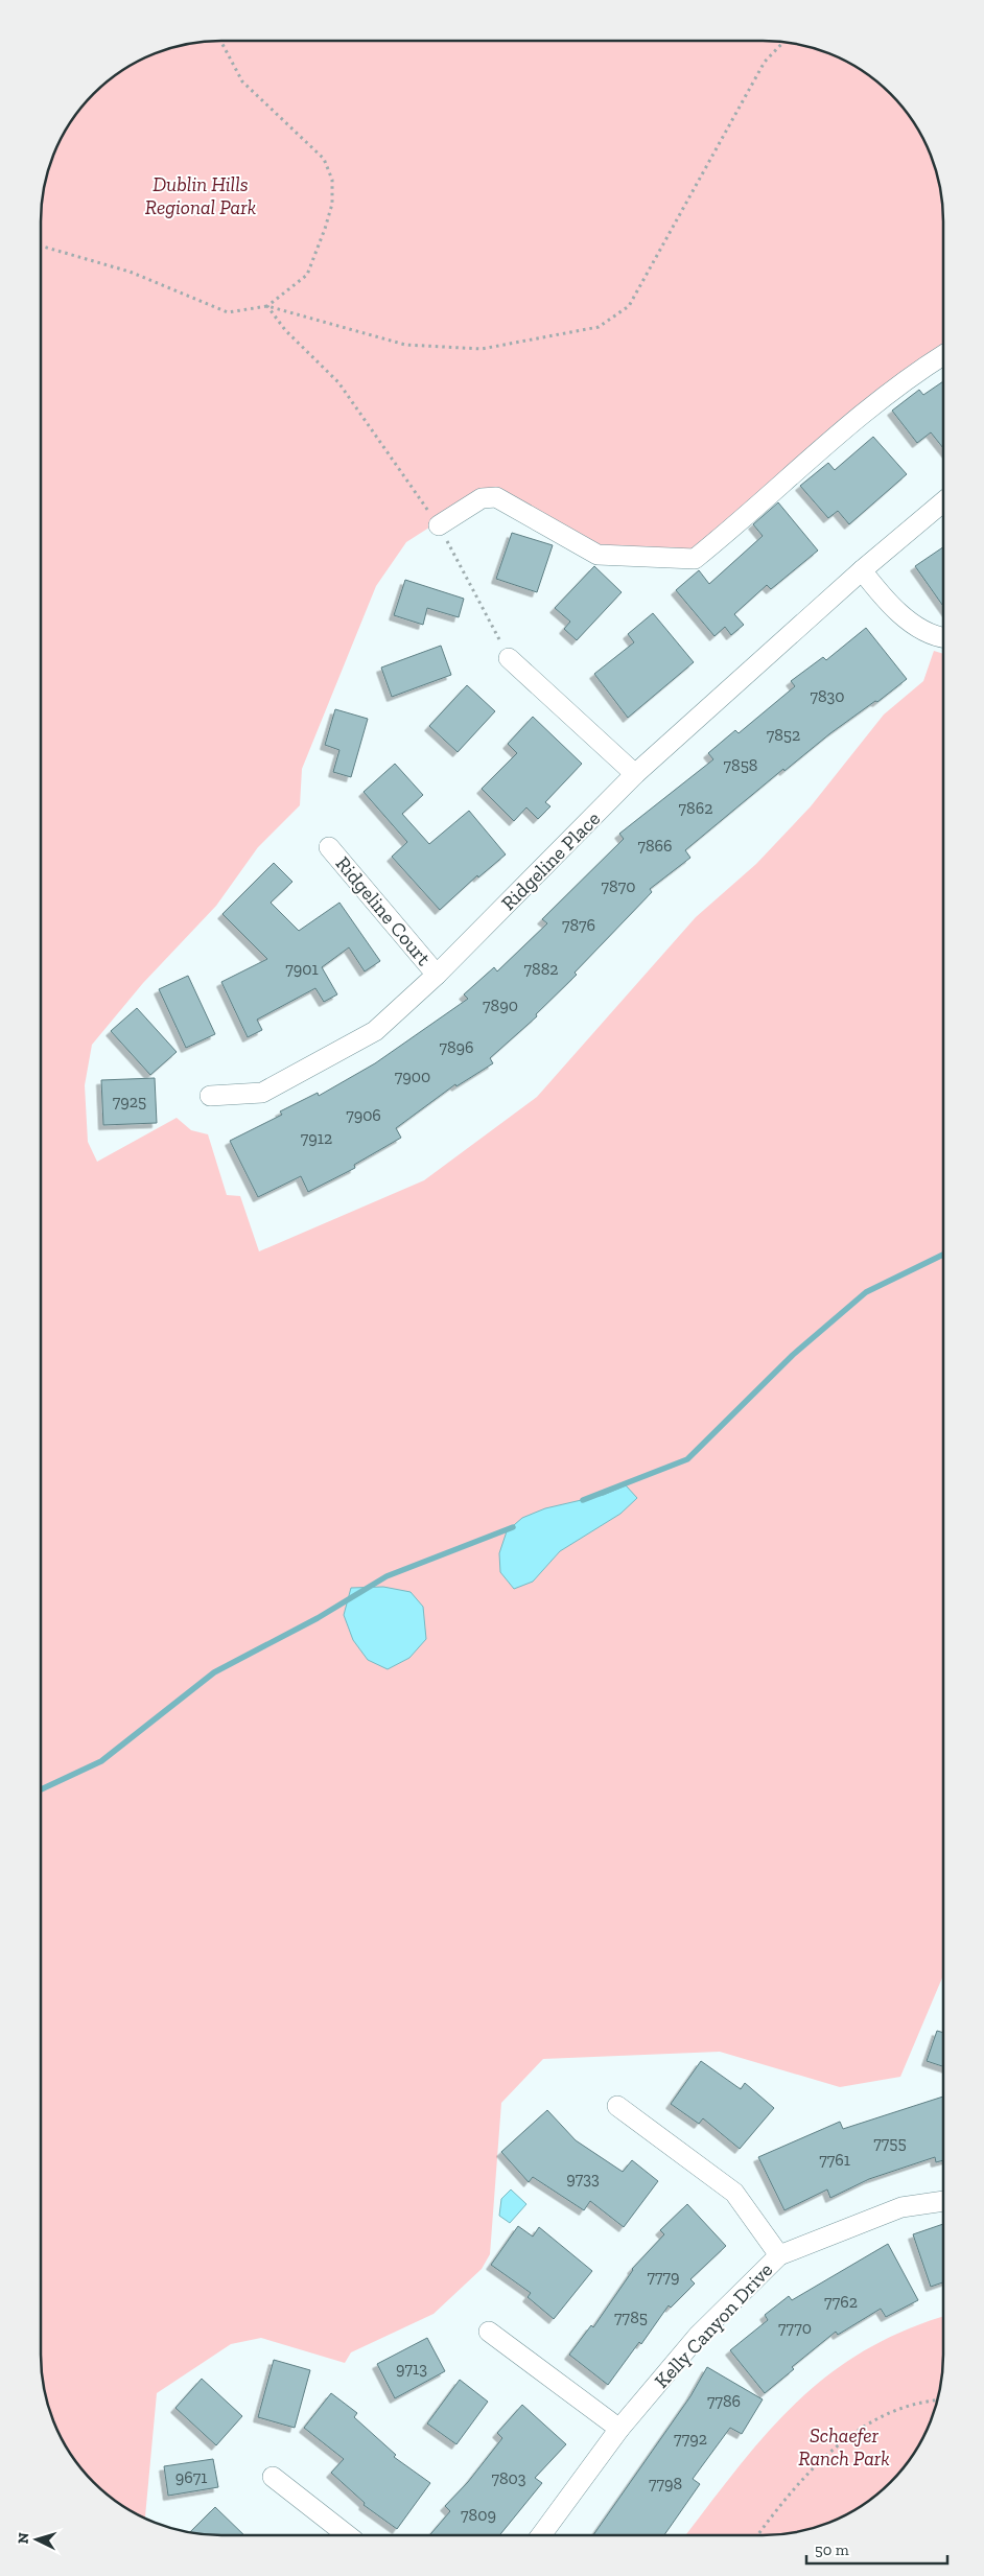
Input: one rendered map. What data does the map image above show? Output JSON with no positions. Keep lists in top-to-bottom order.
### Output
{
  "streets": {
    "street": ["Ridgeline Place", "Ridgeline Court", "Kelly Canyon Drive"]
  },
  "crossings": [
    ["Ridgeline Place", "Ridgeline Court"]
  ],
  "parks": ["Dublin Hills Regional Park", "Schaefer Ranch Park"],
  "house_numbers": [
    "7830",
    "7852",
    "7858",
    "7862",
    "7866",
    "7870",
    "7876",
    "7901",
    "7882",
    "7890",
    "7896",
    "7900",
    "7925",
    "7906",
    "7912",
    "7755",
    "7761",
    "9733",
    "7779",
    "7762",
    "7785",
    "7770",
    "9713",
    "7786",
    "7792",
    "9671",
    "7803",
    "7798",
    "7809"
  ],
  "scale_bar": "50 m",
  "north": "left"
}
